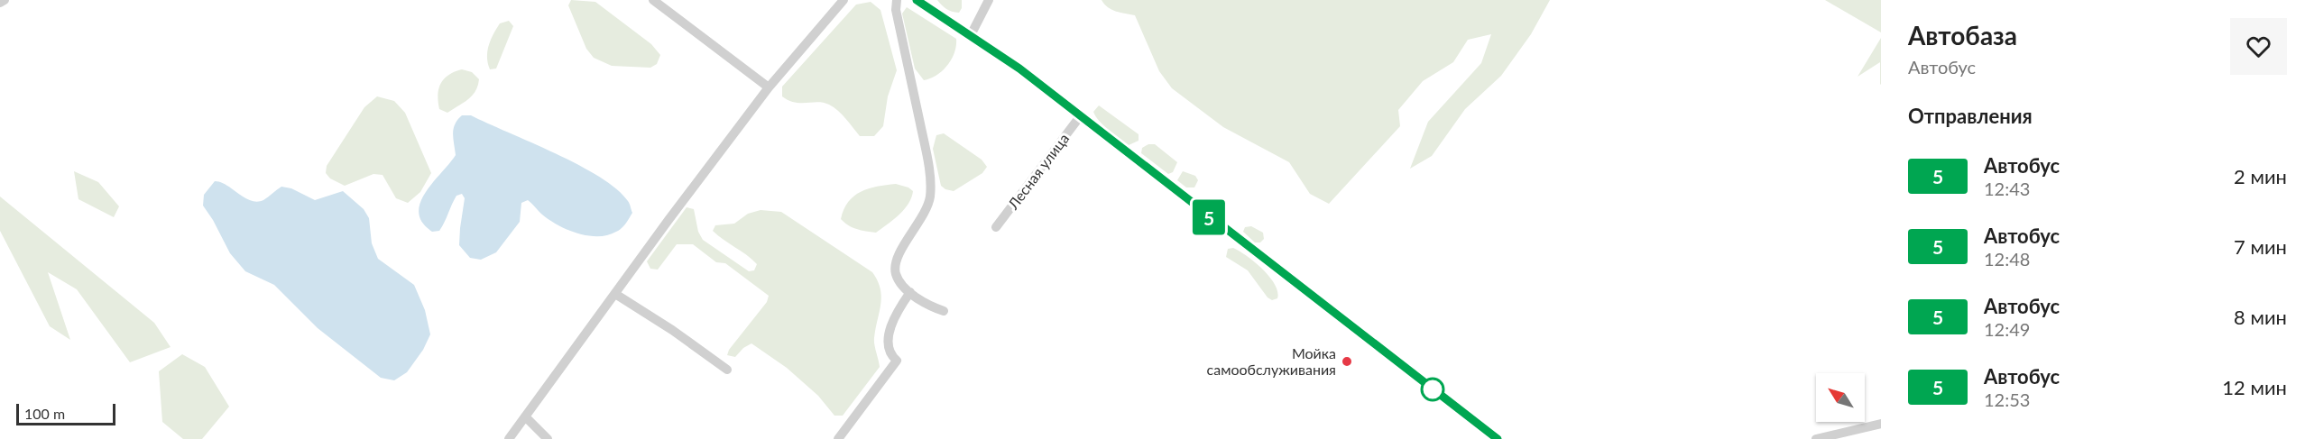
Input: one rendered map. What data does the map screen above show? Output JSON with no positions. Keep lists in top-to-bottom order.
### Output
{
  "streets": {
    "street": ["Лесная улица"]
  },
  "places": ["Мойка самообслуживания"],
  "lines": ["bus line 5"],
  "scale_bar": "100 m",
  "north": "top left",
  "page": {
    "on_map": "5",
    "heading": [
      ["Автобаза", "Автобус"],
      "Отправления"
    ],
    "list": [
      {
        "mark": "5",
        "name": "Автобус",
        "note": "12:43",
        "value": "2 мин"
      },
      {
        "mark": "5",
        "name": "Автобус",
        "note": "12:48",
        "value": "7 мин"
      },
      {
        "mark": "5",
        "name": "Автобус",
        "note": "12:49",
        "value": "8 мин"
      },
      {
        "mark": "5",
        "name": "Автобус",
        "note": "12:53",
        "value": "12 мин"
      }
    ],
    "scale": "100 m"
  }
}
